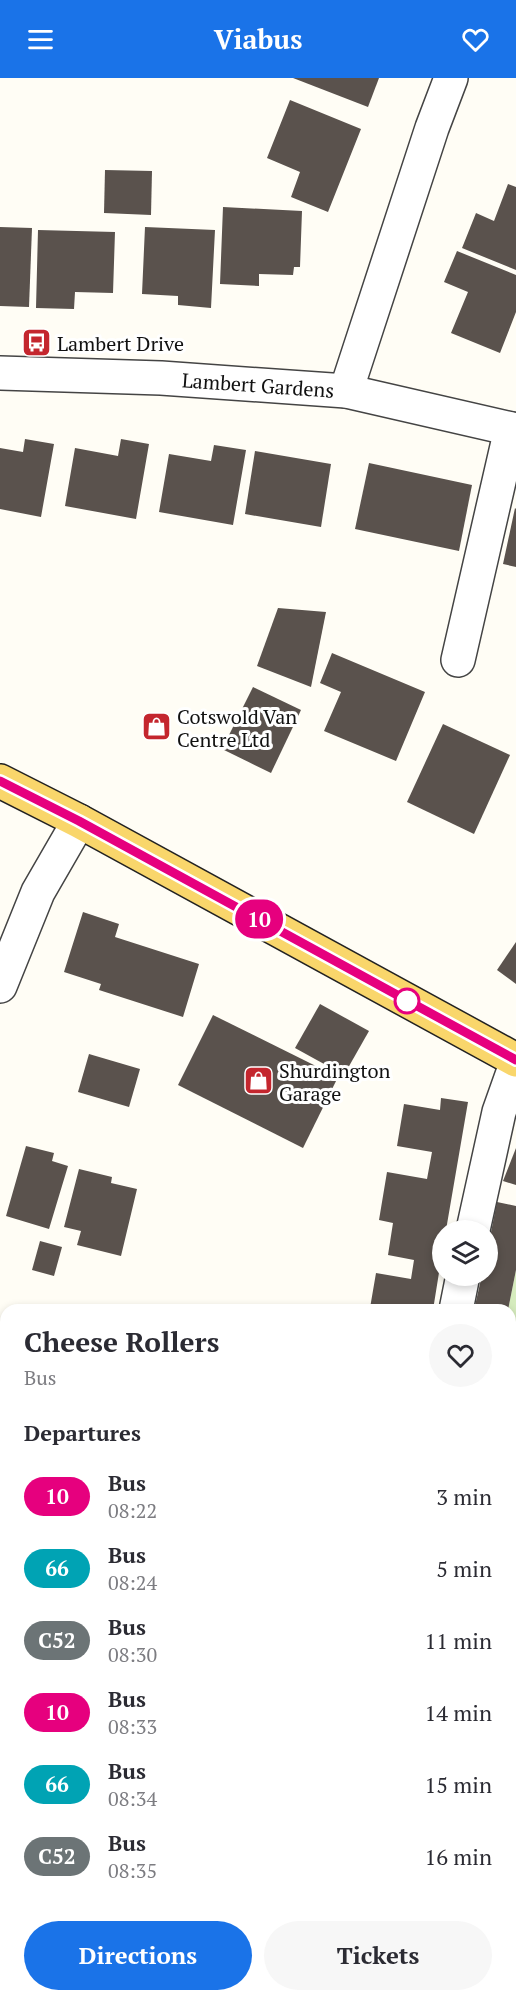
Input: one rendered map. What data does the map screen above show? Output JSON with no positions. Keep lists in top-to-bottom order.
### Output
{
  "streets": {
    "street": ["Lambert Gardens"]
  },
  "places": {
    "bus stop": ["Lambert Drive"],
    "shop": ["Cotswold Van Centre Ltd", "Shurdington Garage"]
  },
  "lines": ["bus line 10"],
  "page": {
    "header": "Viabus",
    "on_map": "10",
    "heading": [
      ["Cheese Rollers", "Bus"],
      "Departures"
    ],
    "list": [
      {
        "mark": "10",
        "name": "Bus",
        "note": "08:22",
        "value": "3 min"
      },
      {
        "mark": "66",
        "name": "Bus",
        "note": "08:24",
        "value": "5 min"
      },
      {
        "mark": "C52",
        "name": "Bus",
        "note": "08:30",
        "value": "11 min"
      },
      {
        "mark": "10",
        "name": "Bus",
        "note": "08:33",
        "value": "14 min"
      },
      {
        "mark": "66",
        "name": "Bus",
        "note": "08:34",
        "value": "15 min"
      },
      {
        "mark": "C52",
        "name": "Bus",
        "note": "08:35",
        "value": "16 min"
      }
    ],
    "buttons": ["Directions", "Tickets"]
  }
}
